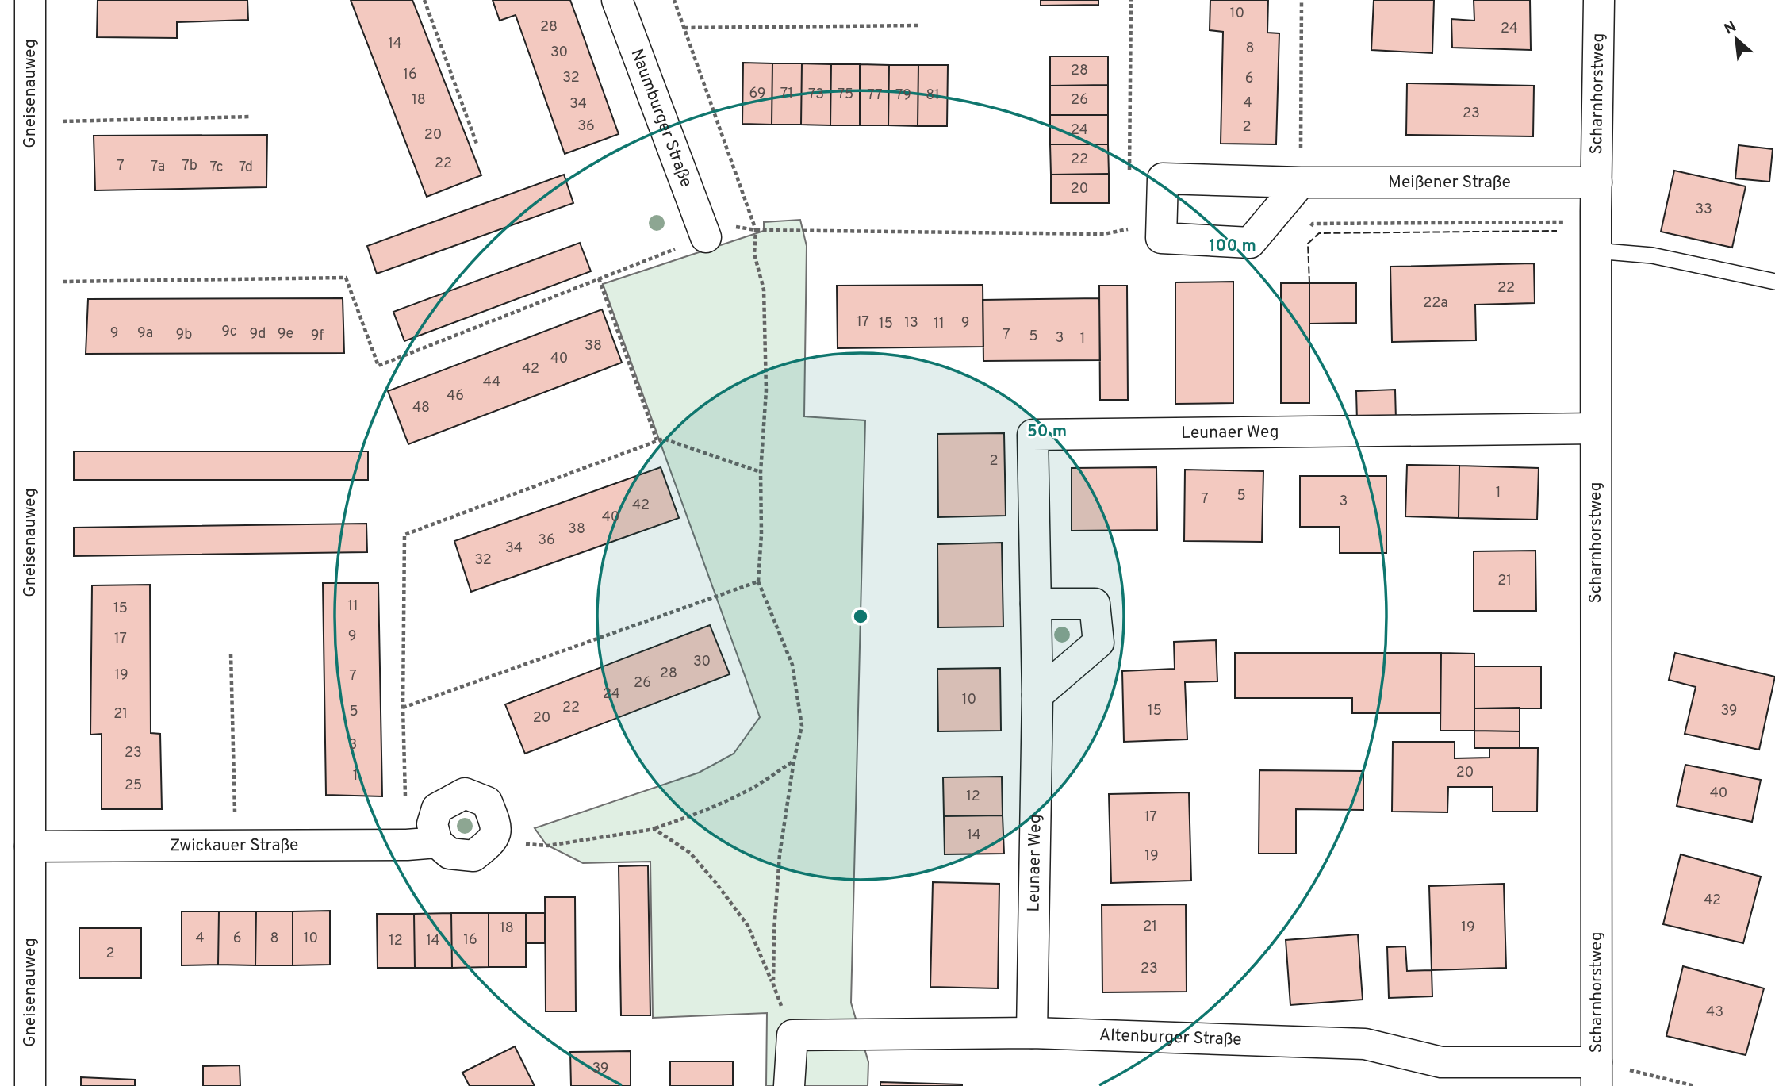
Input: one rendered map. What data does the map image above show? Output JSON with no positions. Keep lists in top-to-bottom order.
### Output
{
  "streets": {
    "street": [
      "Gneisenauweg",
      "Scharnhorstweg",
      "Naumburger Straße",
      "Meißener Straße",
      "Leunaer Weg",
      "Zwickauer Straße",
      "Altenburger Straße"
    ]
  },
  "crossings": [
    ["Gneisenauweg", "Zwickauer Straße"],
    ["Scharnhorstweg", "Meißener Straße"],
    ["Scharnhorstweg", "Leunaer Weg"],
    ["Scharnhorstweg", "Altenburger Straße"],
    ["Leunaer Weg", "Altenburger Straße"]
  ],
  "house_numbers": [
    "10",
    "28",
    "24",
    "14",
    "8",
    "30",
    "28",
    "16",
    "32",
    "6",
    "69",
    "71",
    "73",
    "75",
    "77",
    "79",
    "81",
    "18",
    "26",
    "4",
    "34",
    "23",
    "36",
    "2",
    "24",
    "20",
    "22",
    "22",
    "7",
    "7b",
    "7a",
    "7c",
    "7d",
    "20",
    "33",
    "22",
    "22a",
    "17",
    "13",
    "9",
    "15",
    "11",
    "9c",
    "9",
    "9a",
    "9d",
    "9e",
    "9b",
    "7",
    "9f",
    "5",
    "3",
    "1",
    "38",
    "40",
    "42",
    "44",
    "46",
    "48",
    "2",
    "1",
    "5",
    "7",
    "3",
    "42",
    "40",
    "38",
    "36",
    "34",
    "32",
    "21",
    "11",
    "15",
    "9",
    "17",
    "30",
    "28",
    "19",
    "7",
    "26",
    "24",
    "10",
    "22",
    "15",
    "39",
    "5",
    "21",
    "20",
    "3",
    "23",
    "20",
    "1",
    "25",
    "40",
    "12",
    "17",
    "14",
    "19",
    "42",
    "21",
    "19",
    "18",
    "4",
    "6",
    "8",
    "10",
    "16",
    "12",
    "14",
    "2",
    "23",
    "43",
    "39"
  ],
  "north": "top left",
  "rings": ["100 m", "50 m"]
}
